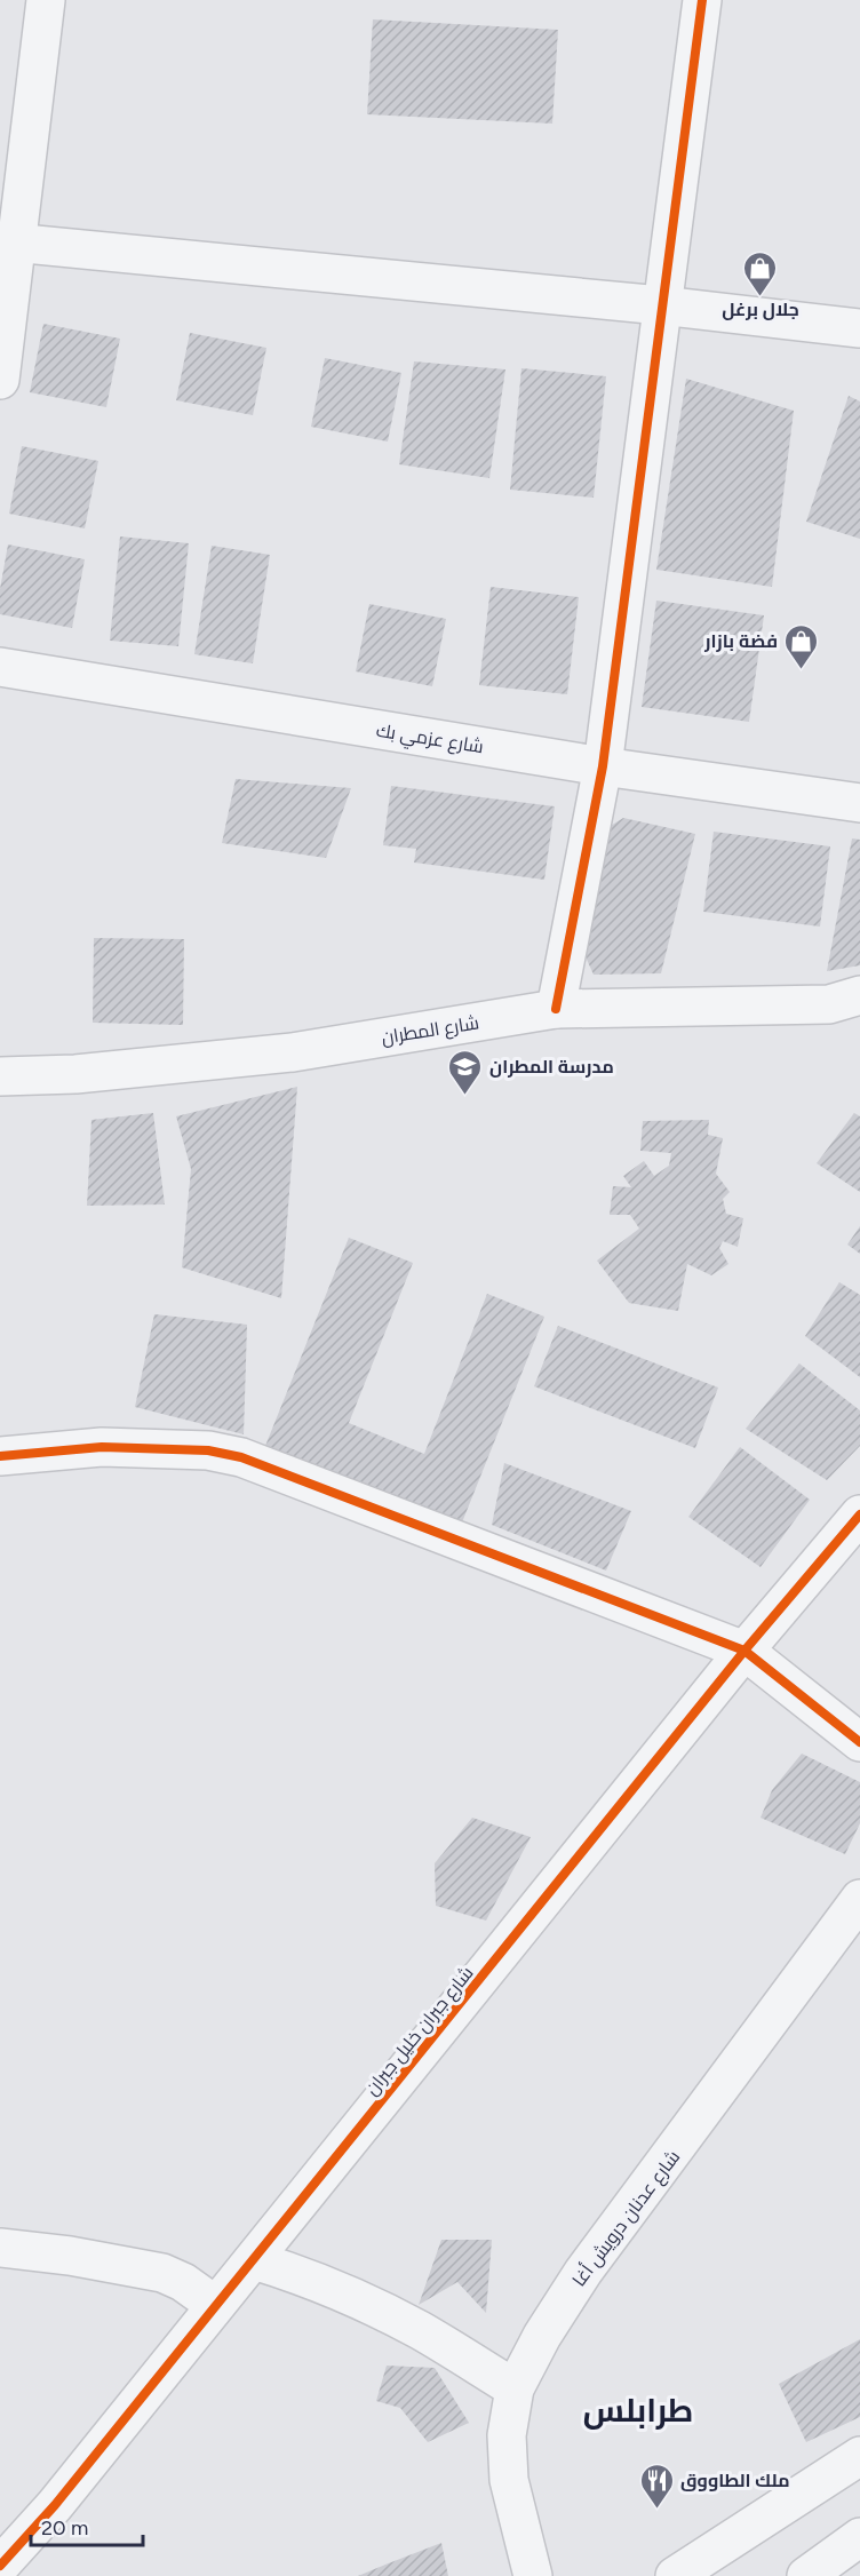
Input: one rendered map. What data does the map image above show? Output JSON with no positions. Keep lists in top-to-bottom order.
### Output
{
  "streets": {
    "street": [
      "شارع عزمي بك",
      "شارع المطران",
      "شارع جبران خليل جبران",
      "شارع عدنان درويش أغا"
    ]
  },
  "districts": ["طرابلس"],
  "places": {
    "shop": ["جلال برغل", "فضة بازار"],
    "school or university": ["مدرسة المطران"],
    "restaurant": ["ملك الطاووق"]
  },
  "scale_bar": "20 m"
}
